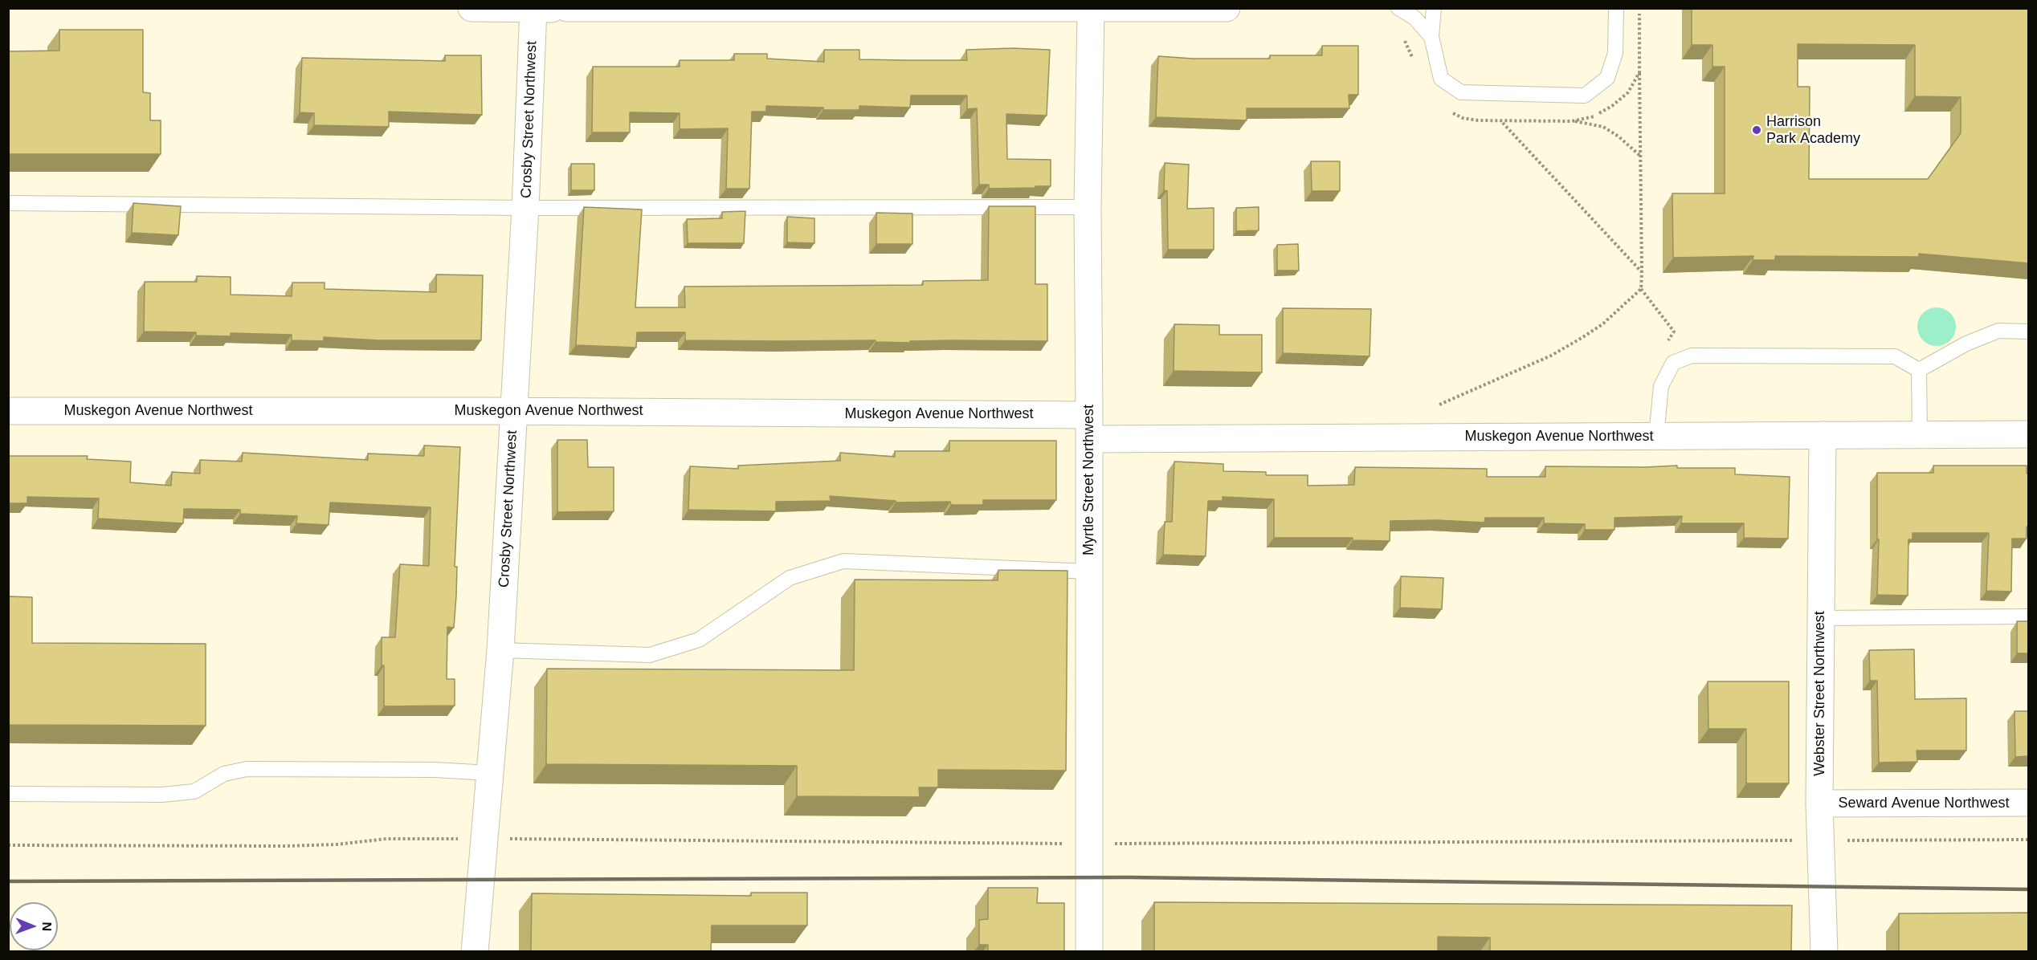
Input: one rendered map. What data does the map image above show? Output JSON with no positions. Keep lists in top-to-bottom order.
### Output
{
  "streets": {
    "street": [
      "Crosby Street Northwest",
      "Muskegon Avenue Northwest",
      "Myrtle Street Northwest",
      "Webster Street Northwest",
      "Seward Avenue Northwest"
    ]
  },
  "crossings": [
    ["Crosby Street Northwest", "Muskegon Avenue Northwest"],
    ["Muskegon Avenue Northwest", "Myrtle Street Northwest"],
    ["Muskegon Avenue Northwest", "Webster Street Northwest"],
    ["Webster Street Northwest", "Seward Avenue Northwest"]
  ],
  "places": ["Harrison Park Academy"],
  "north": "right"
}
